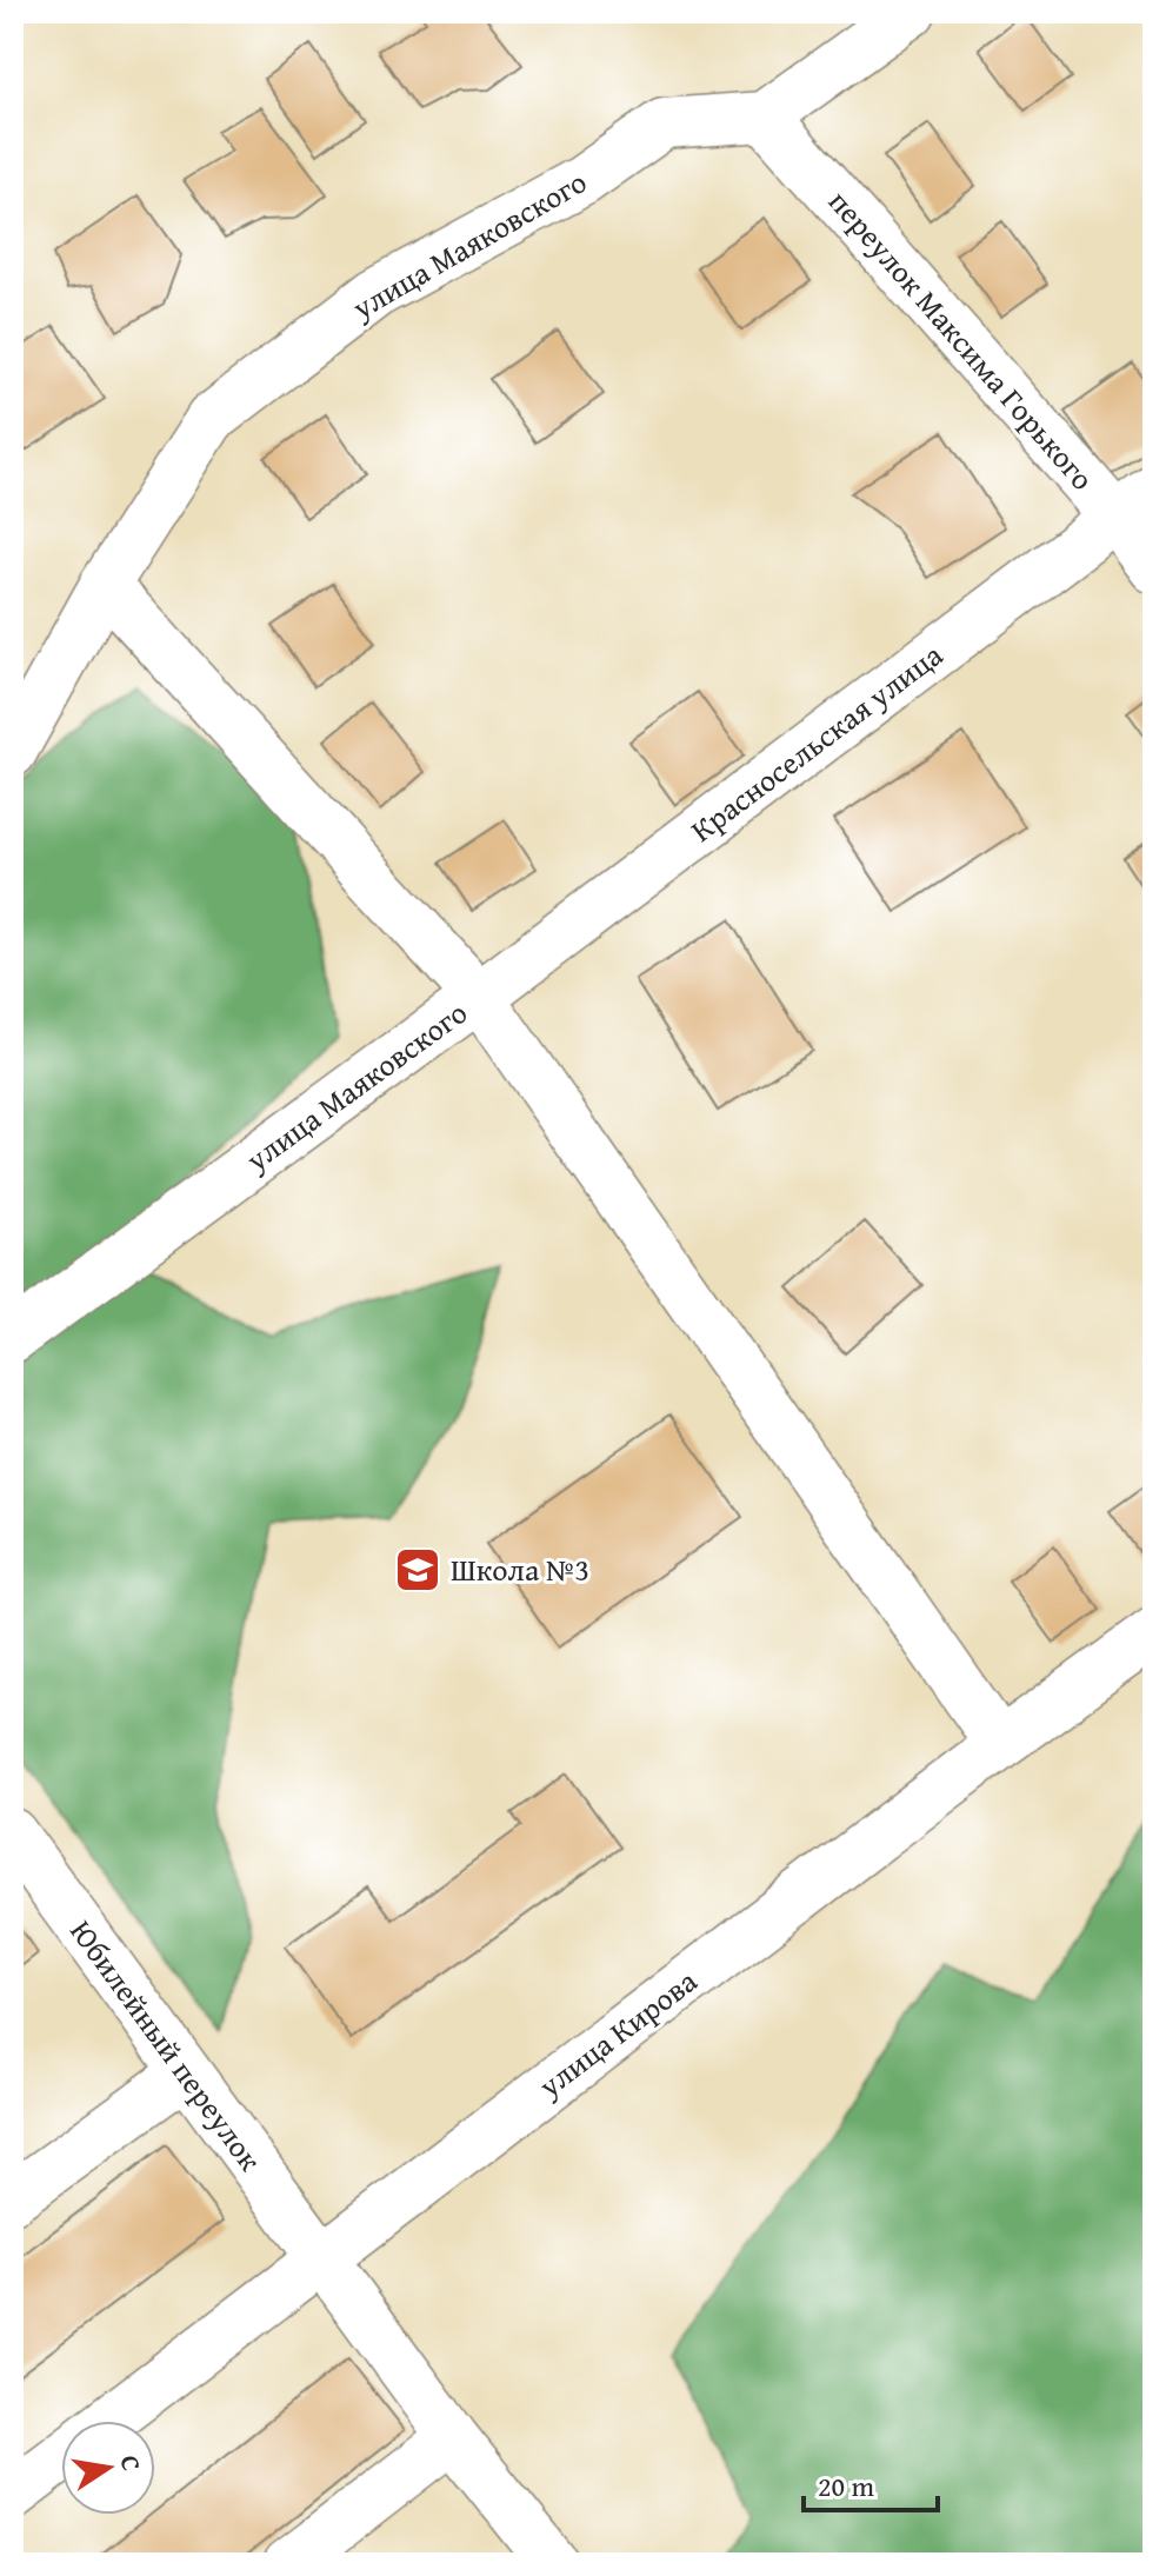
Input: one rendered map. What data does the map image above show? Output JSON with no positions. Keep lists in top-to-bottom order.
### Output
{
  "streets": {
    "street": [
      "улица Маяковского",
      "переулок Максима Горького",
      "Красносельская улица",
      "улица Кирова",
      "Юбилейный переулок"
    ]
  },
  "crossings": [
    ["улица Маяковского", "переулок Максима Горького"],
    ["улица Маяковского", "Красносельская улица"],
    ["переулок Максима Горького", "Красносельская улица"],
    ["улица Кирова", "Юбилейный переулок"]
  ],
  "places": {
    "school or university": ["Школа №3"]
  },
  "scale_bar": "20 m",
  "north": "right"
}
